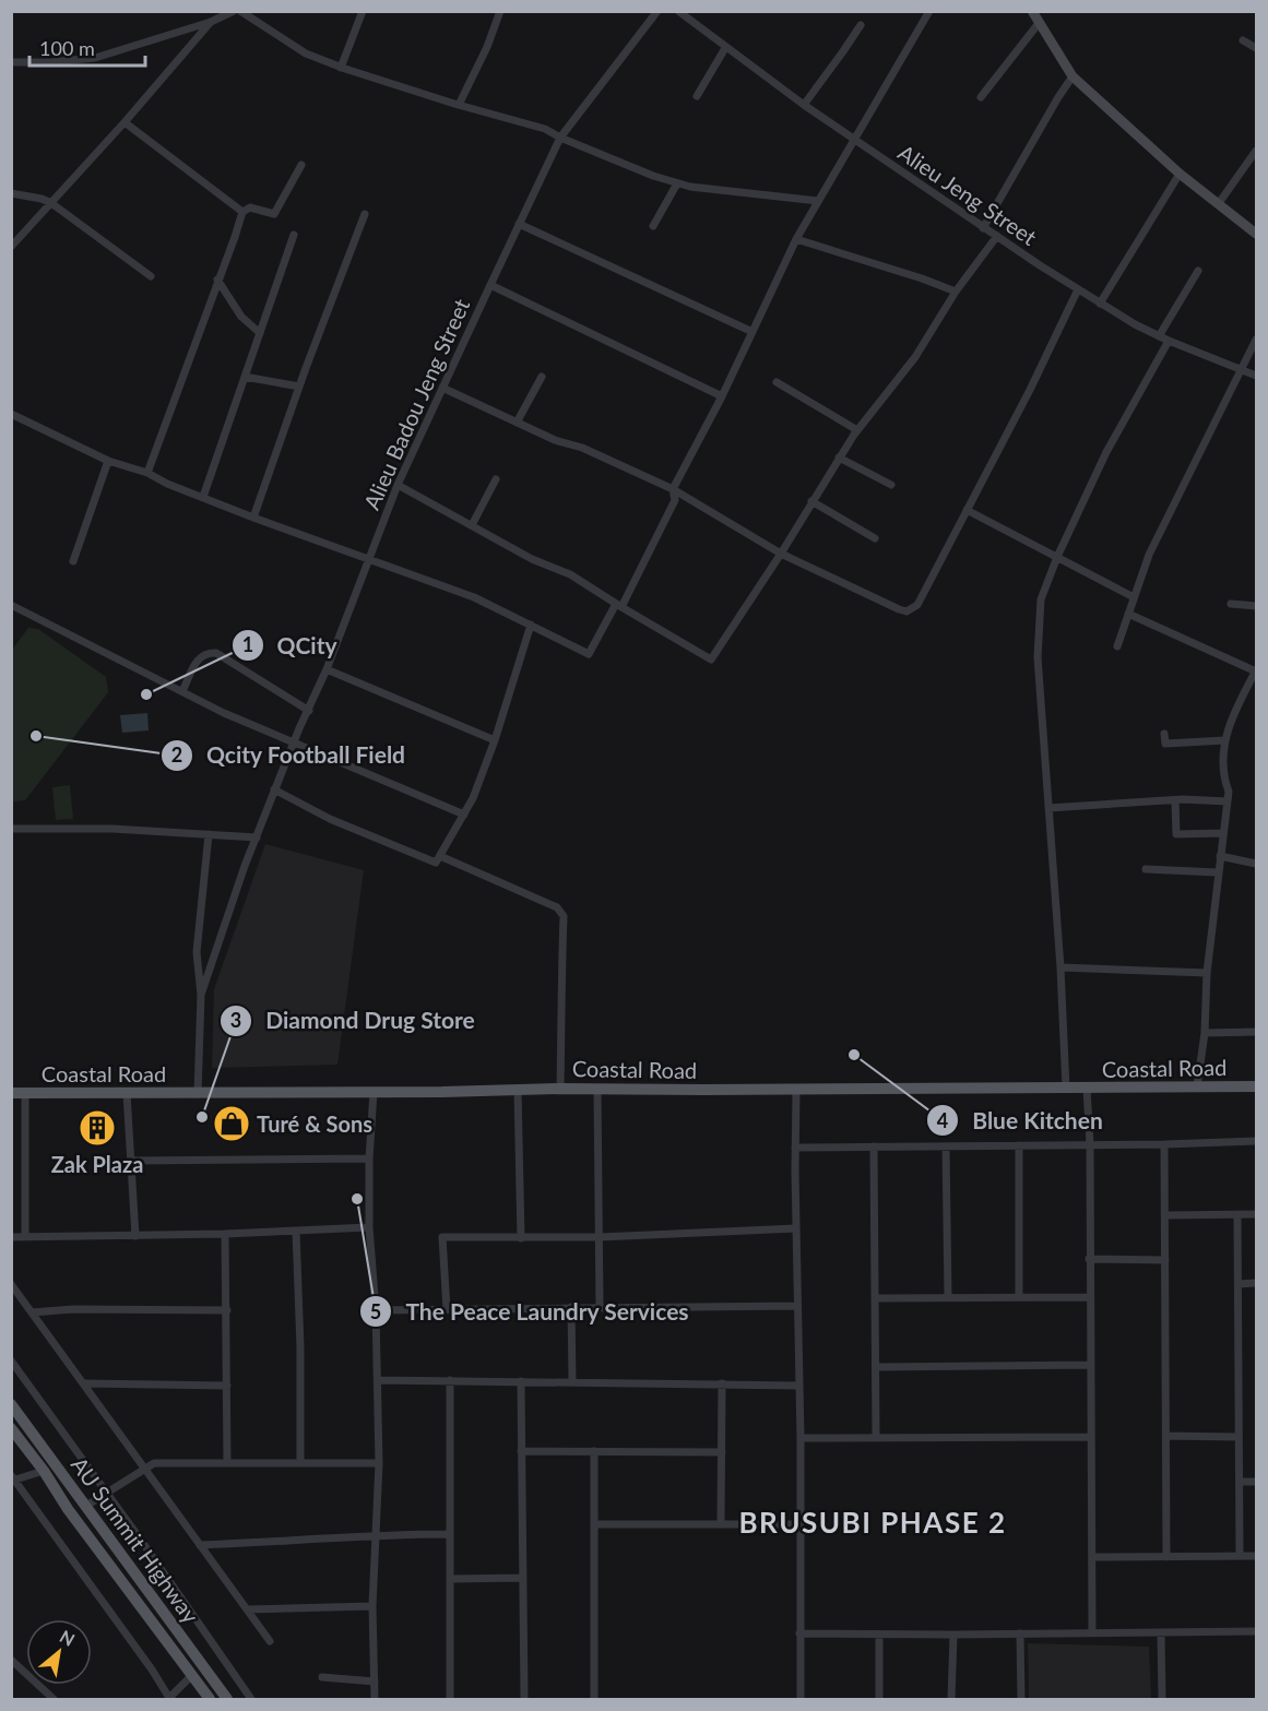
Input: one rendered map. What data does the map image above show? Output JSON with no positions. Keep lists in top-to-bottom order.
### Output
{
  "streets": {
    "main road": ["Coastal Road", "AU Summit Highway"],
    "street": ["Alieu Jeng Street", "Alieu Badou Jeng Street"]
  },
  "districts": ["BRUSUBI PHASE 2"],
  "places": {
    "other": [
      "QCity",
      "Qcity Football Field",
      "Blue Kitchen",
      "Diamond Drug Store",
      "The Peace Laundry Services"
    ],
    "shop": ["Turé & Sons"],
    "building": ["Zak Plaza"]
  },
  "scale_bar": "100 m",
  "north": "top right"
}
